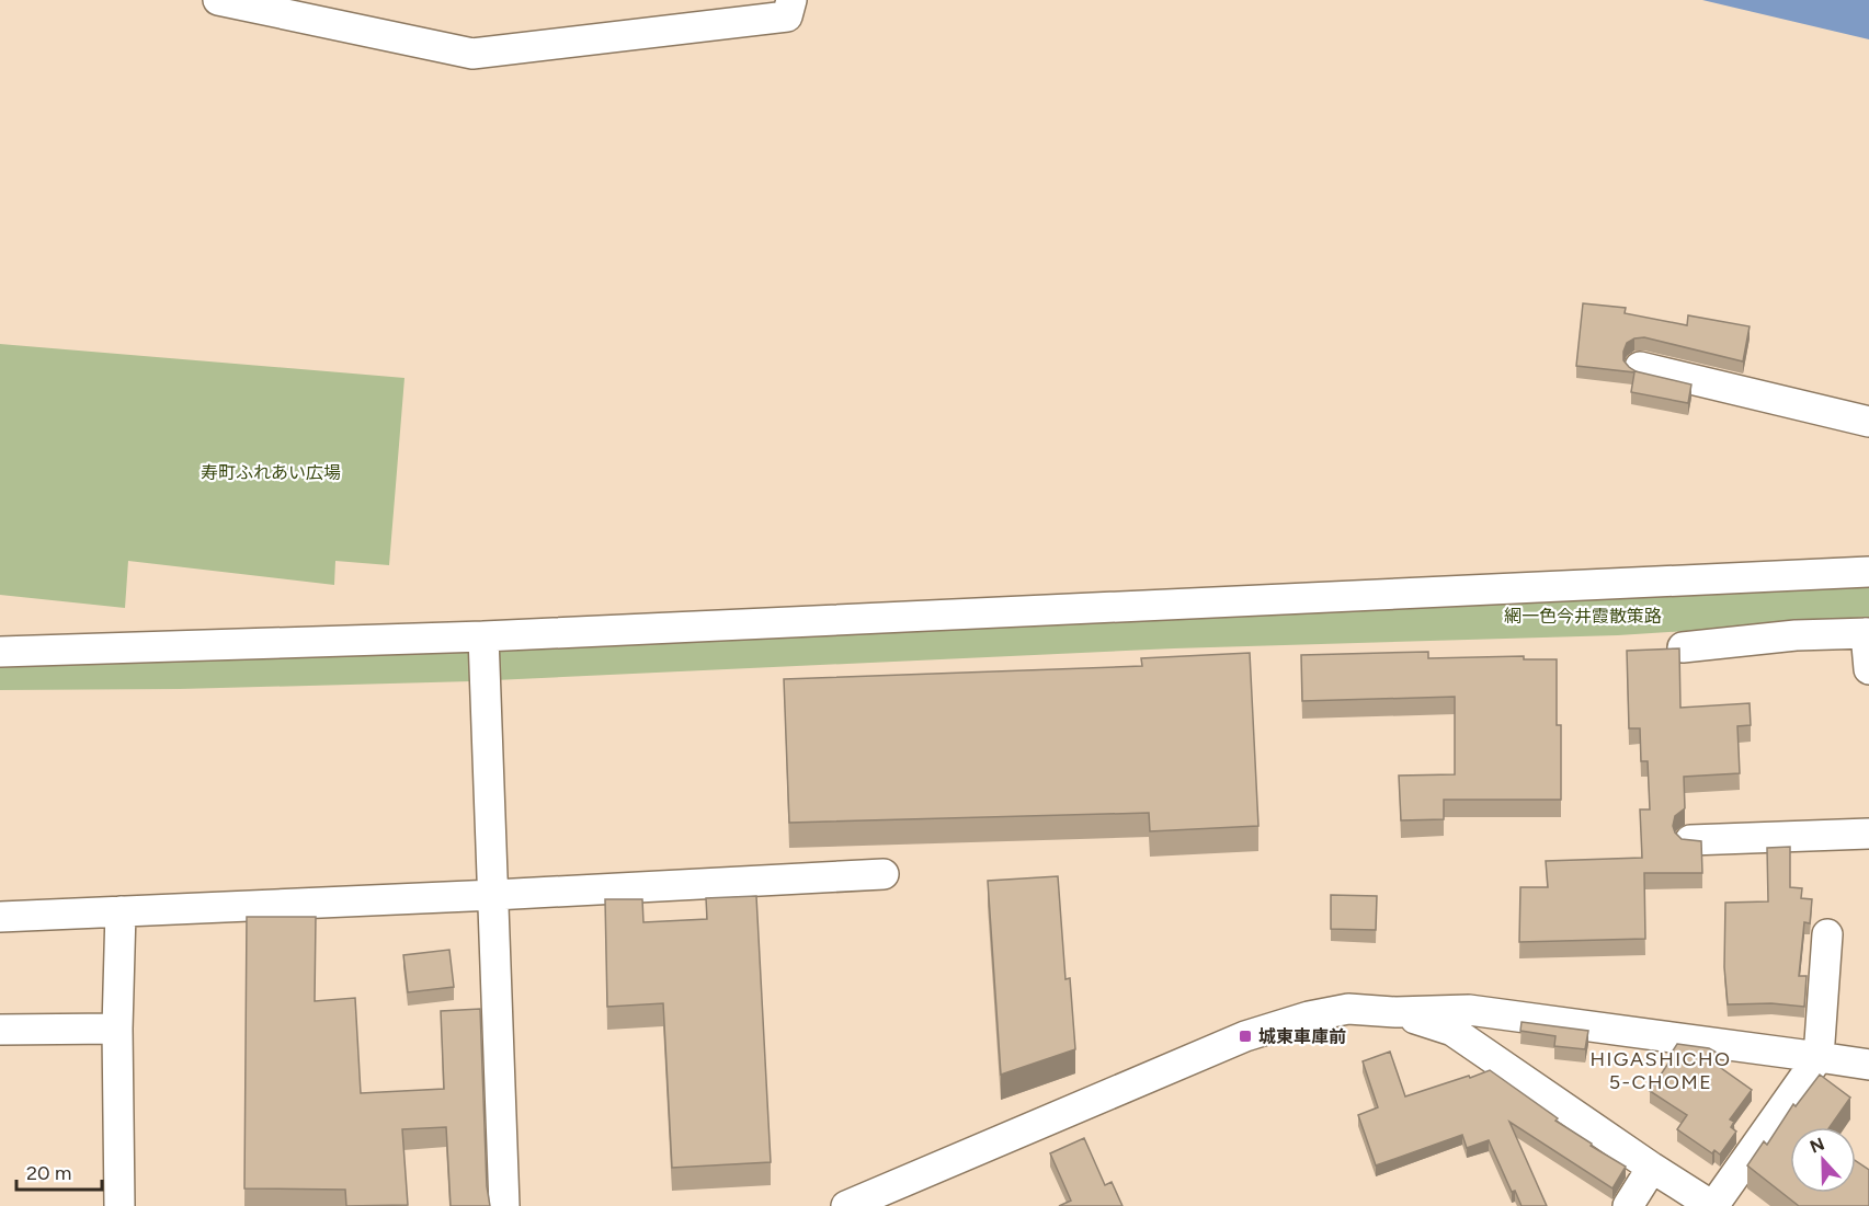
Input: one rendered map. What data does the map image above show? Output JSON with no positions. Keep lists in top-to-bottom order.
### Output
{
  "districts": ["HIGASHICHO 5-CHOME"],
  "parks": ["寿町ふれあい広場", "網一色今井霞散策路"],
  "places": {
    "transit": ["城東車庫前"]
  },
  "scale_bar": "20 m",
  "north": "top"
}
